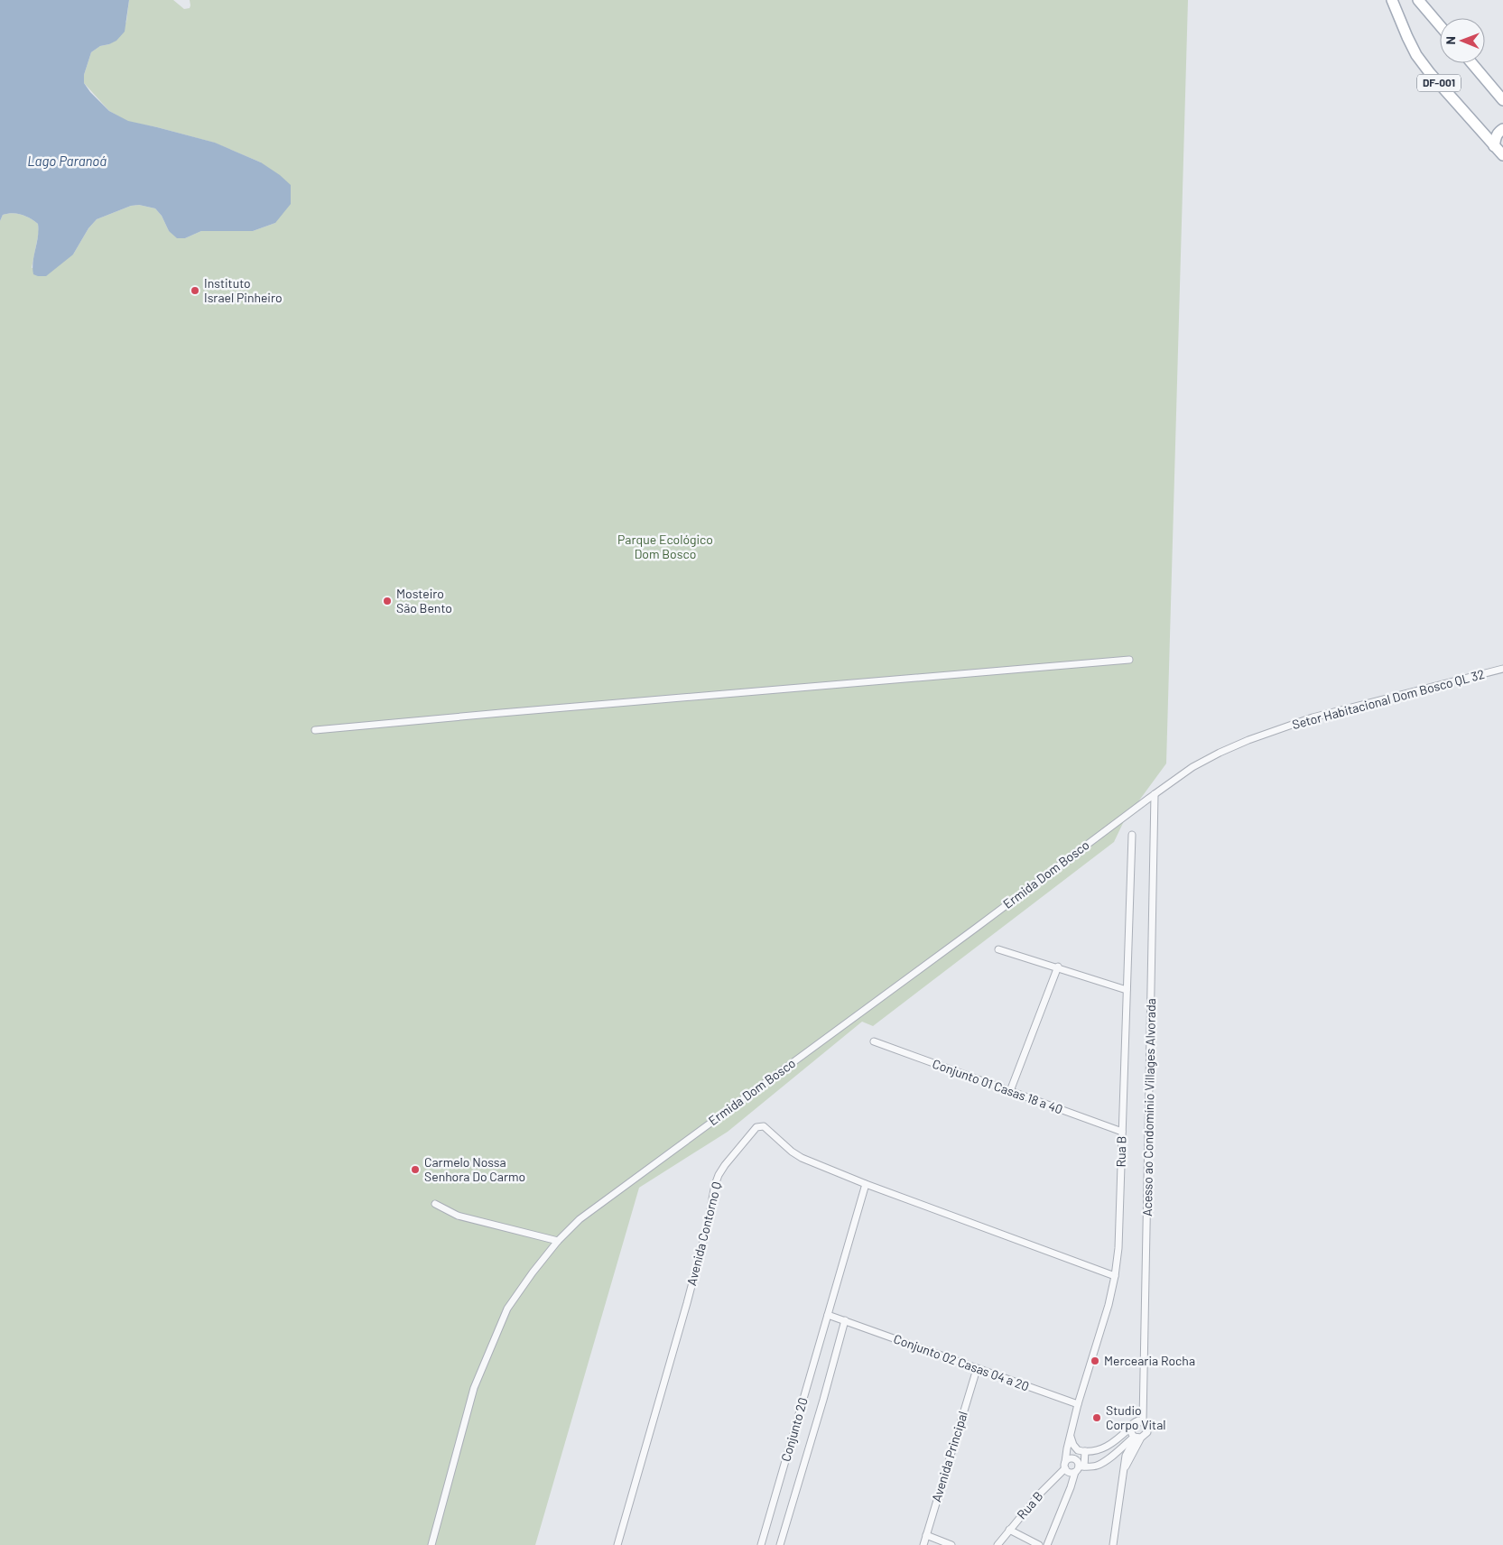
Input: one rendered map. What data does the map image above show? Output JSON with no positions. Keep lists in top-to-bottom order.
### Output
{
  "streets": {
    "main road": ["DF-001"],
    "street": [
      "Setor Habitacional Dom Bosco QL 32",
      "Ermida Dom Bosco",
      "Conjunto 01 Casas 18 a 40",
      "Acesso ao Condomínio Villages Alvorada",
      "Rua B",
      "Avenida Contorno Q",
      "Conjunto 02 Casas 04 a 20",
      "Conjunto 20",
      "Avenida Principal"
    ]
  },
  "crossings": [
    ["Setor Habitacional Dom Bosco QL 32", "Ermida Dom Bosco"],
    ["Setor Habitacional Dom Bosco QL 32", "Acesso ao Condomínio Villages Alvorada"],
    ["Ermida Dom Bosco", "Acesso ao Condomínio Villages Alvorada"],
    ["Conjunto 01 Casas 18 a 40", "Rua B"],
    ["Rua B", "Avenida Contorno Q"],
    ["Rua B", "Conjunto 02 Casas 04 a 20"],
    ["Avenida Contorno Q", "Conjunto 20"],
    ["Conjunto 02 Casas 04 a 20", "Conjunto 20"],
    ["Conjunto 02 Casas 04 a 20", "Avenida Principal"]
  ],
  "water": ["Lago Paranoá"],
  "parks": ["Parque Ecológico Dom Bosco"],
  "places": [
    "Instituto Israel Pinheiro",
    "Mosteiro São Bento",
    "Carmelo Nossa Senhora Do Carmo",
    "Mercearia Rocha",
    "Studio Corpo Vital"
  ],
  "north": "left"
}
